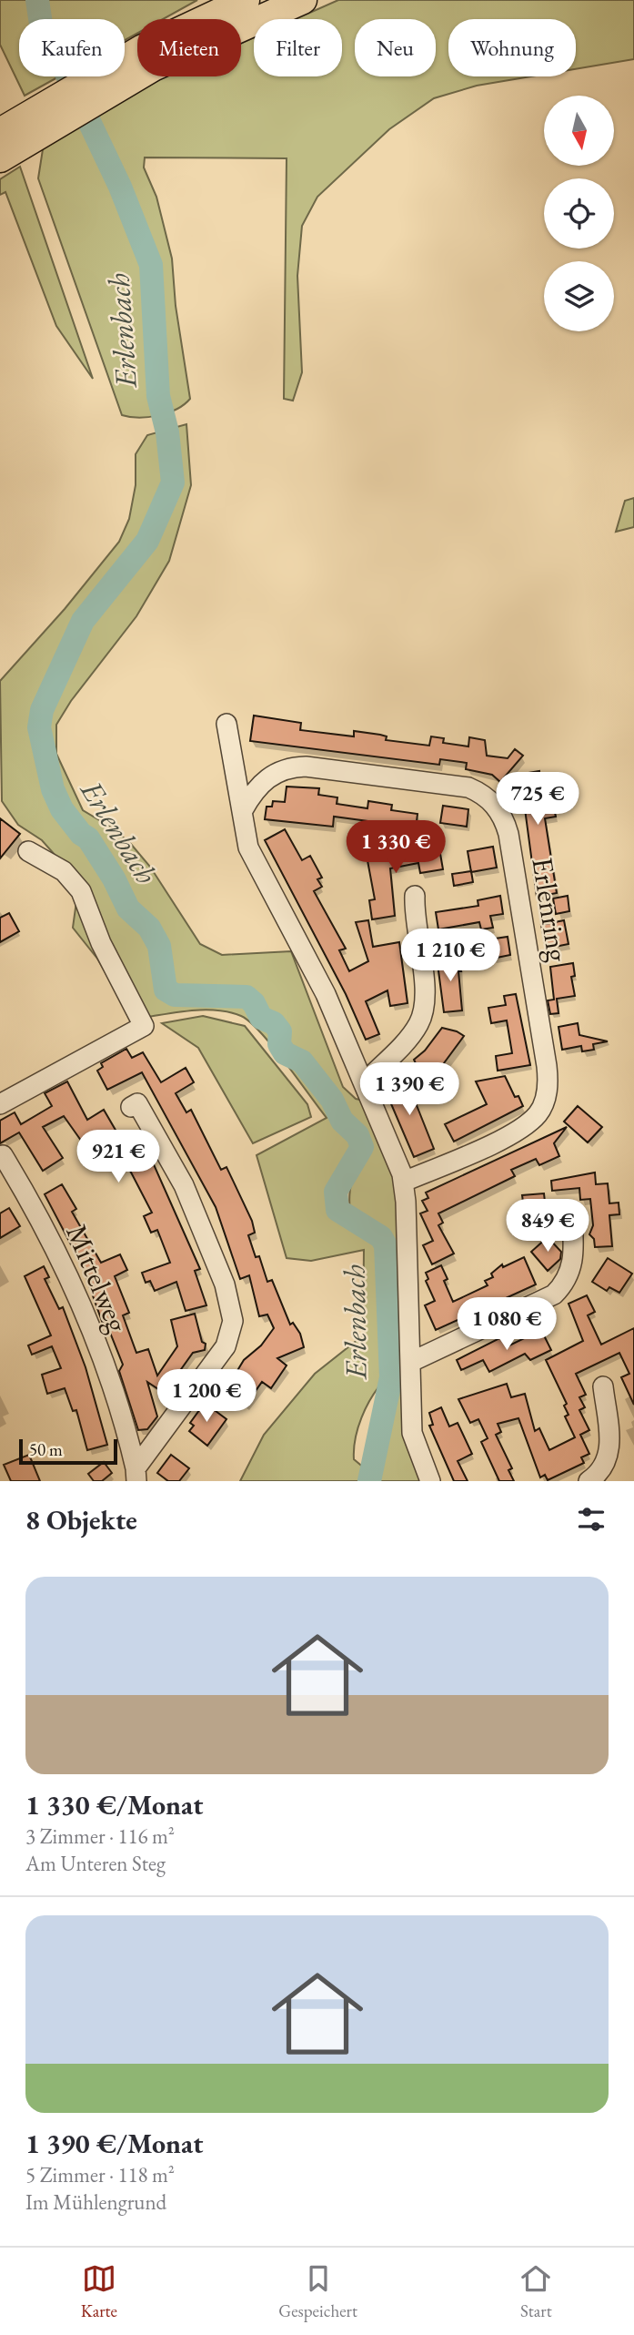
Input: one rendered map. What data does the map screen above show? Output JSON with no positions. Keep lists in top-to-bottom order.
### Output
{
  "streets": {
    "street": ["Erlenring", "Mittelweg"]
  },
  "water": ["Erlenbach"],
  "scale_bar": "50 m",
  "north": "bottom",
  "page": {
    "chip": [
      "Kaufen",
      "Mieten",
      "Filter",
      "Neu",
      "Wohnung"
    ],
    "price": [
      "725 €",
      "1 330 €",
      "1 210 €",
      "1 390 €",
      "921 €",
      "849 €",
      "1 080 €",
      "1 200 €"
    ],
    "scale": "50 m",
    "heading": "8 Objekte",
    "list": [
      {
        "name": "1 330 €/Monat",
        "note": "3 Zimmer · 116 m² · Am Unteren Steg"
      },
      {
        "name": "1 390 €/Monat",
        "note": "5 Zimmer · 118 m² · Im Mühlengrund"
      }
    ],
    "tabs": ["Karte", "Gespeichert", "Start"]
  }
}
